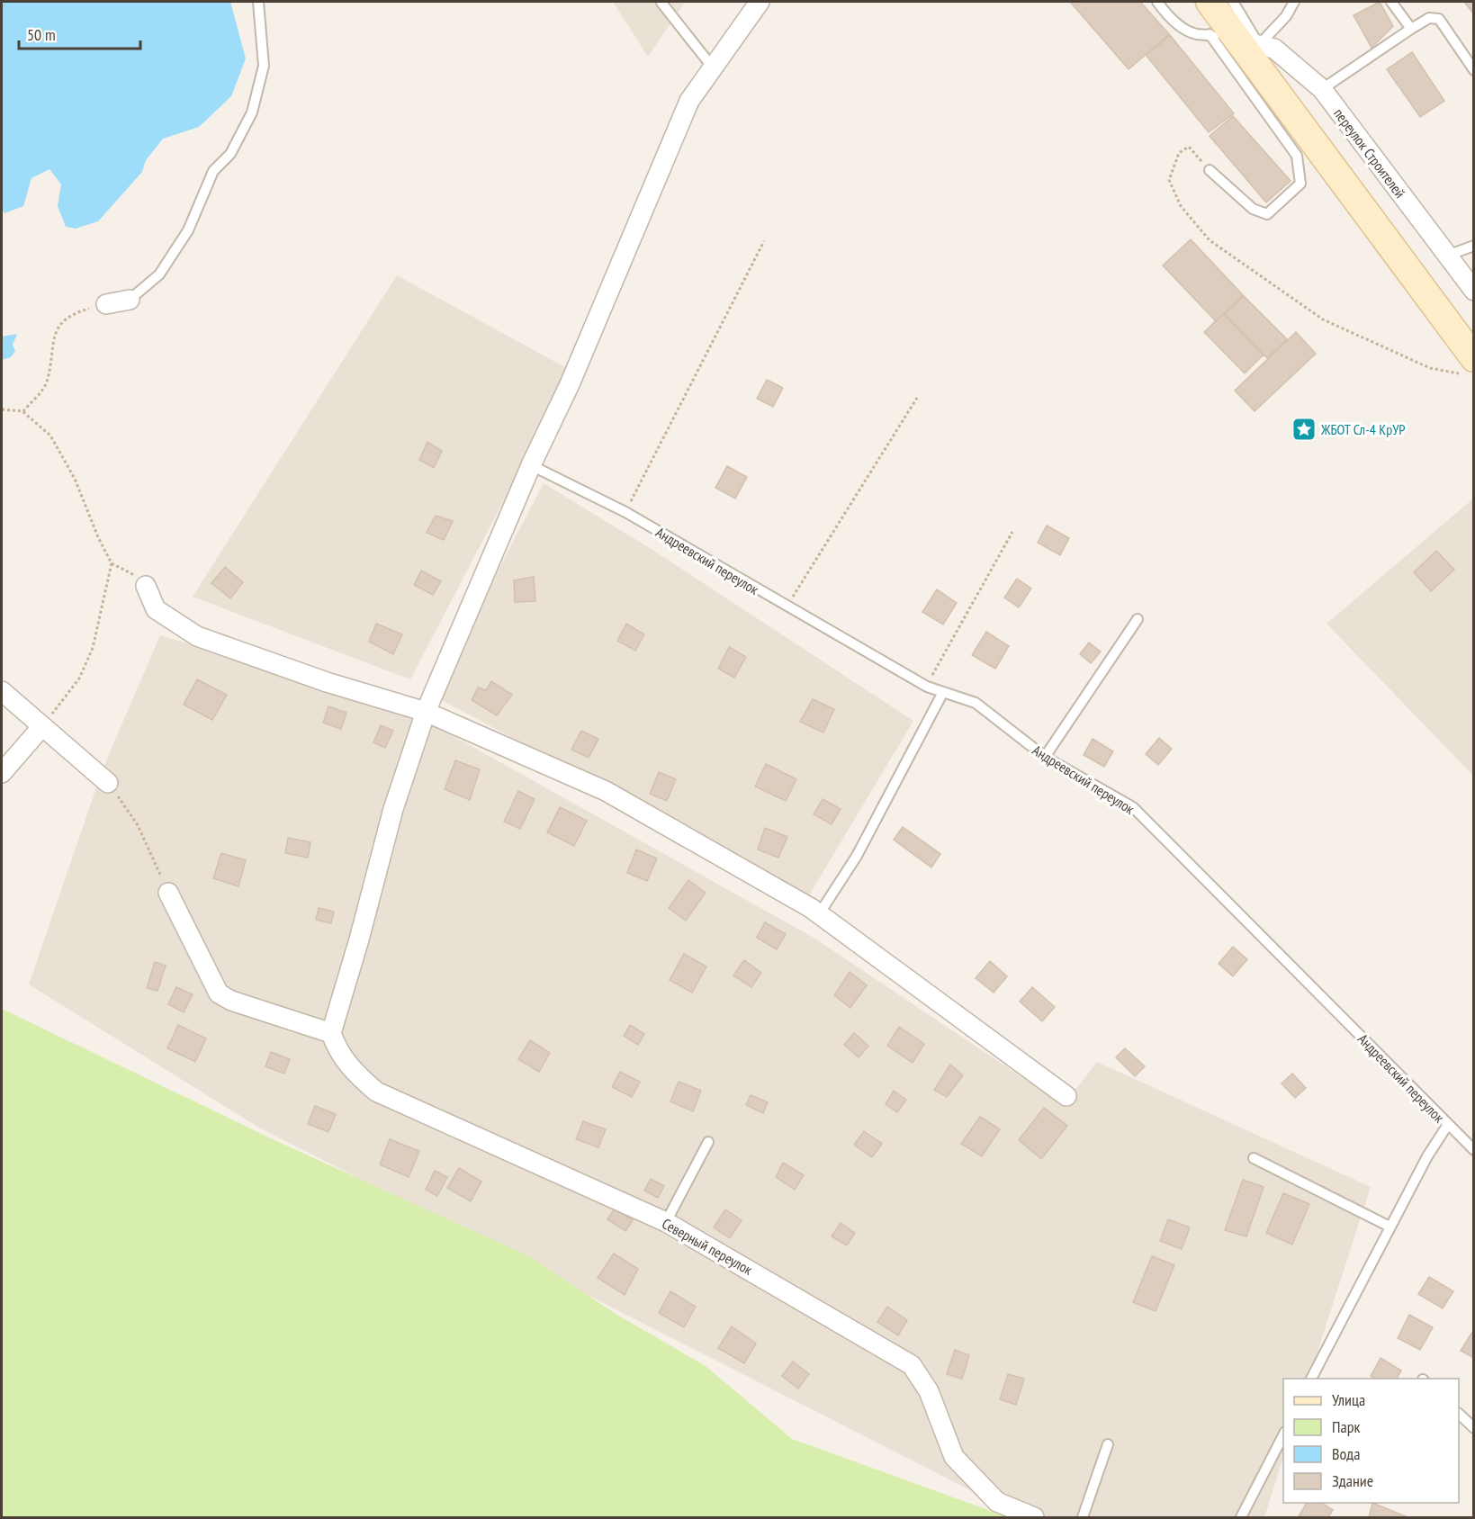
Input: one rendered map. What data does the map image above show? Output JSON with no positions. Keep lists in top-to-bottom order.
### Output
{
  "streets": {
    "street": ["переулок Строителей", "Северный переулок"],
    "lane": ["Андреевский переулок"]
  },
  "places": {
    "place": ["ЖБОТ Сл-4 КрУР"]
  },
  "legend": [
    "Улица",
    "Парк",
    "Вода",
    "Здание"
  ],
  "scale_bar": "50 m"
}
